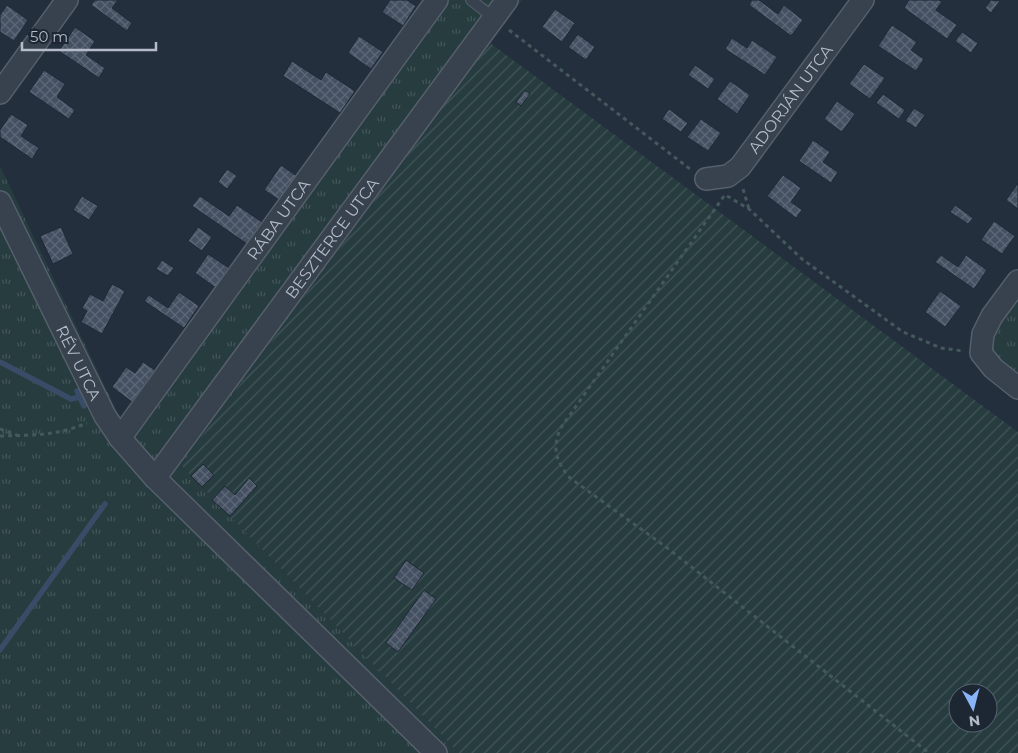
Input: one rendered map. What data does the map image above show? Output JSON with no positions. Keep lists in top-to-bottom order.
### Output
{
  "streets": {
    "street": [
      "ADORJÁN UTCA",
      "RÁBA UTCA",
      "BESZTERCE UTCA",
      "RÉV UTCA"
    ]
  },
  "crossings": [
    ["RÁBA UTCA", "RÉV UTCA"],
    ["BESZTERCE UTCA", "RÉV UTCA"]
  ],
  "scale_bar": "50 m",
  "north": "bottom"
}
